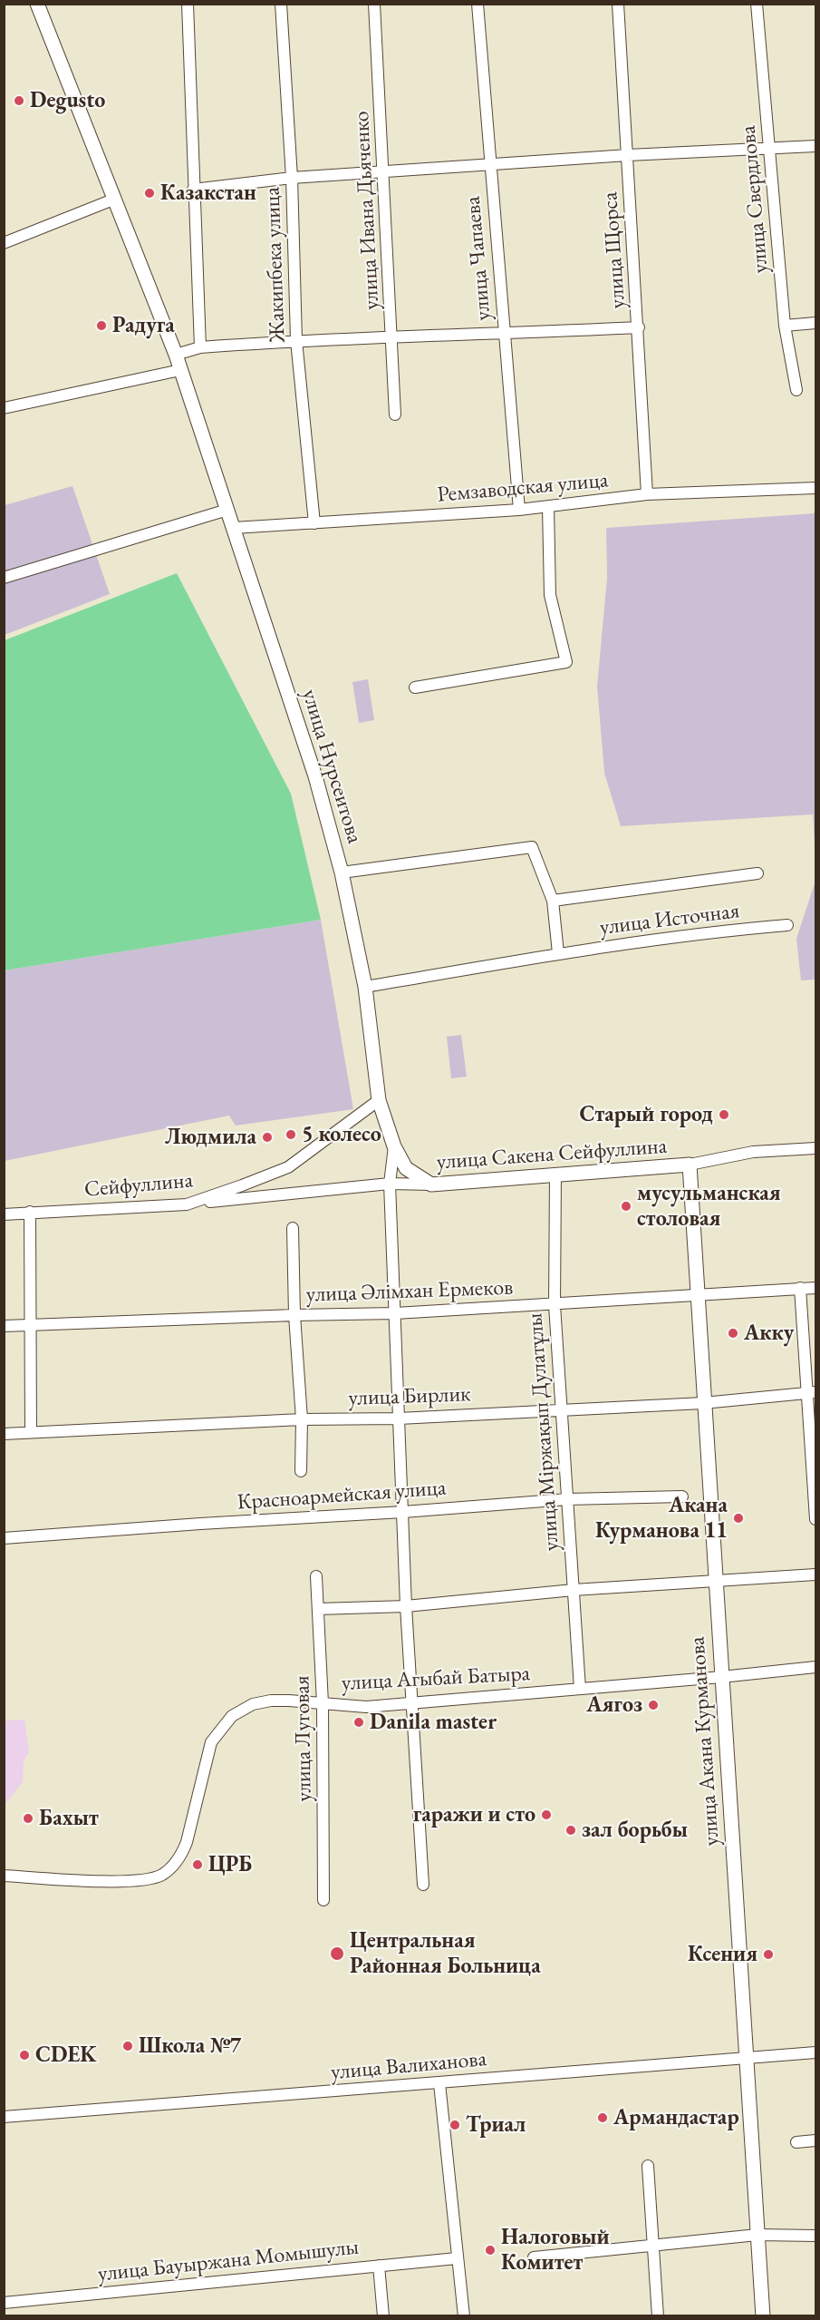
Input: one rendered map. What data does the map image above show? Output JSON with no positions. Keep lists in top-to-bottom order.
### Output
{
  "streets": {
    "main road": ["улица Нурсеитова", "улица Сакена Сейфуллина", "улица Акана Курманова"],
    "street": [
      "улица Свердлова",
      "улица Ивана Дьяченко",
      "улица Щорса",
      "улица Чапаева",
      "Жакипбека улица",
      "Ремзаводская улица",
      "улица Источная",
      "Сейфуллина",
      "улица Әлімхан Ермеков",
      "улица Бирлик",
      "улица Міржақып Дулатұлы",
      "Красноармейская улица",
      "улица Агыбай Батыра",
      "улица Луговая",
      "улица Валиханова",
      "улица Бауыржана Момышулы"
    ]
  },
  "crossings": [
    ["улица Щорса", "Ремзаводская улица"],
    ["улица Чапаева", "Ремзаводская улица"],
    ["Жакипбека улица", "Ремзаводская улица"],
    ["Ремзаводская улица", "улица Нурсеитова"],
    ["улица Нурсеитова", "улица Источная"],
    ["улица Нурсеитова", "улица Сакена Сейфуллина"],
    ["улица Нурсеитова", "Сейфуллина"],
    ["улица Сакена Сейфуллина", "Сейфуллина"],
    ["улица Сакена Сейфуллина", "улица Міржақып Дулатұлы"],
    ["улица Сакена Сейфуллина", "улица Акана Курманова"],
    ["улица Әлімхан Ермеков", "улица Міржақып Дулатұлы"],
    ["улица Әлімхан Ермеков", "улица Акана Курманова"],
    ["улица Бирлик", "улица Міржақып Дулатұлы"],
    ["улица Бирлик", "улица Акана Курманова"],
    ["улица Міржақып Дулатұлы", "Красноармейская улица"],
    ["улица Міржақып Дулатұлы", "улица Агыбай Батыра"],
    ["улица Агыбай Батыра", "улица Луговая"],
    ["улица Агыбай Батыра", "улица Акана Курманова"],
    ["улица Акана Курманова", "улица Валиханова"]
  ],
  "places": [
    "Degusto",
    "Казакстан",
    "Радуга",
    "Старый город",
    "5 колесо",
    "Людмила",
    "мусульманская столовая",
    "Акку",
    "Акана Курманова 11",
    "Аягоз",
    "Danila master",
    "гаражи и сто",
    "Бахыт",
    "зал борьбы",
    "ЦРБ",
    "Центральная Районная Больница",
    "Ксения",
    "Школа №7",
    "CDEK",
    "Армандастар",
    "Триал",
    "Налоговый Комитет"
  ]
}
